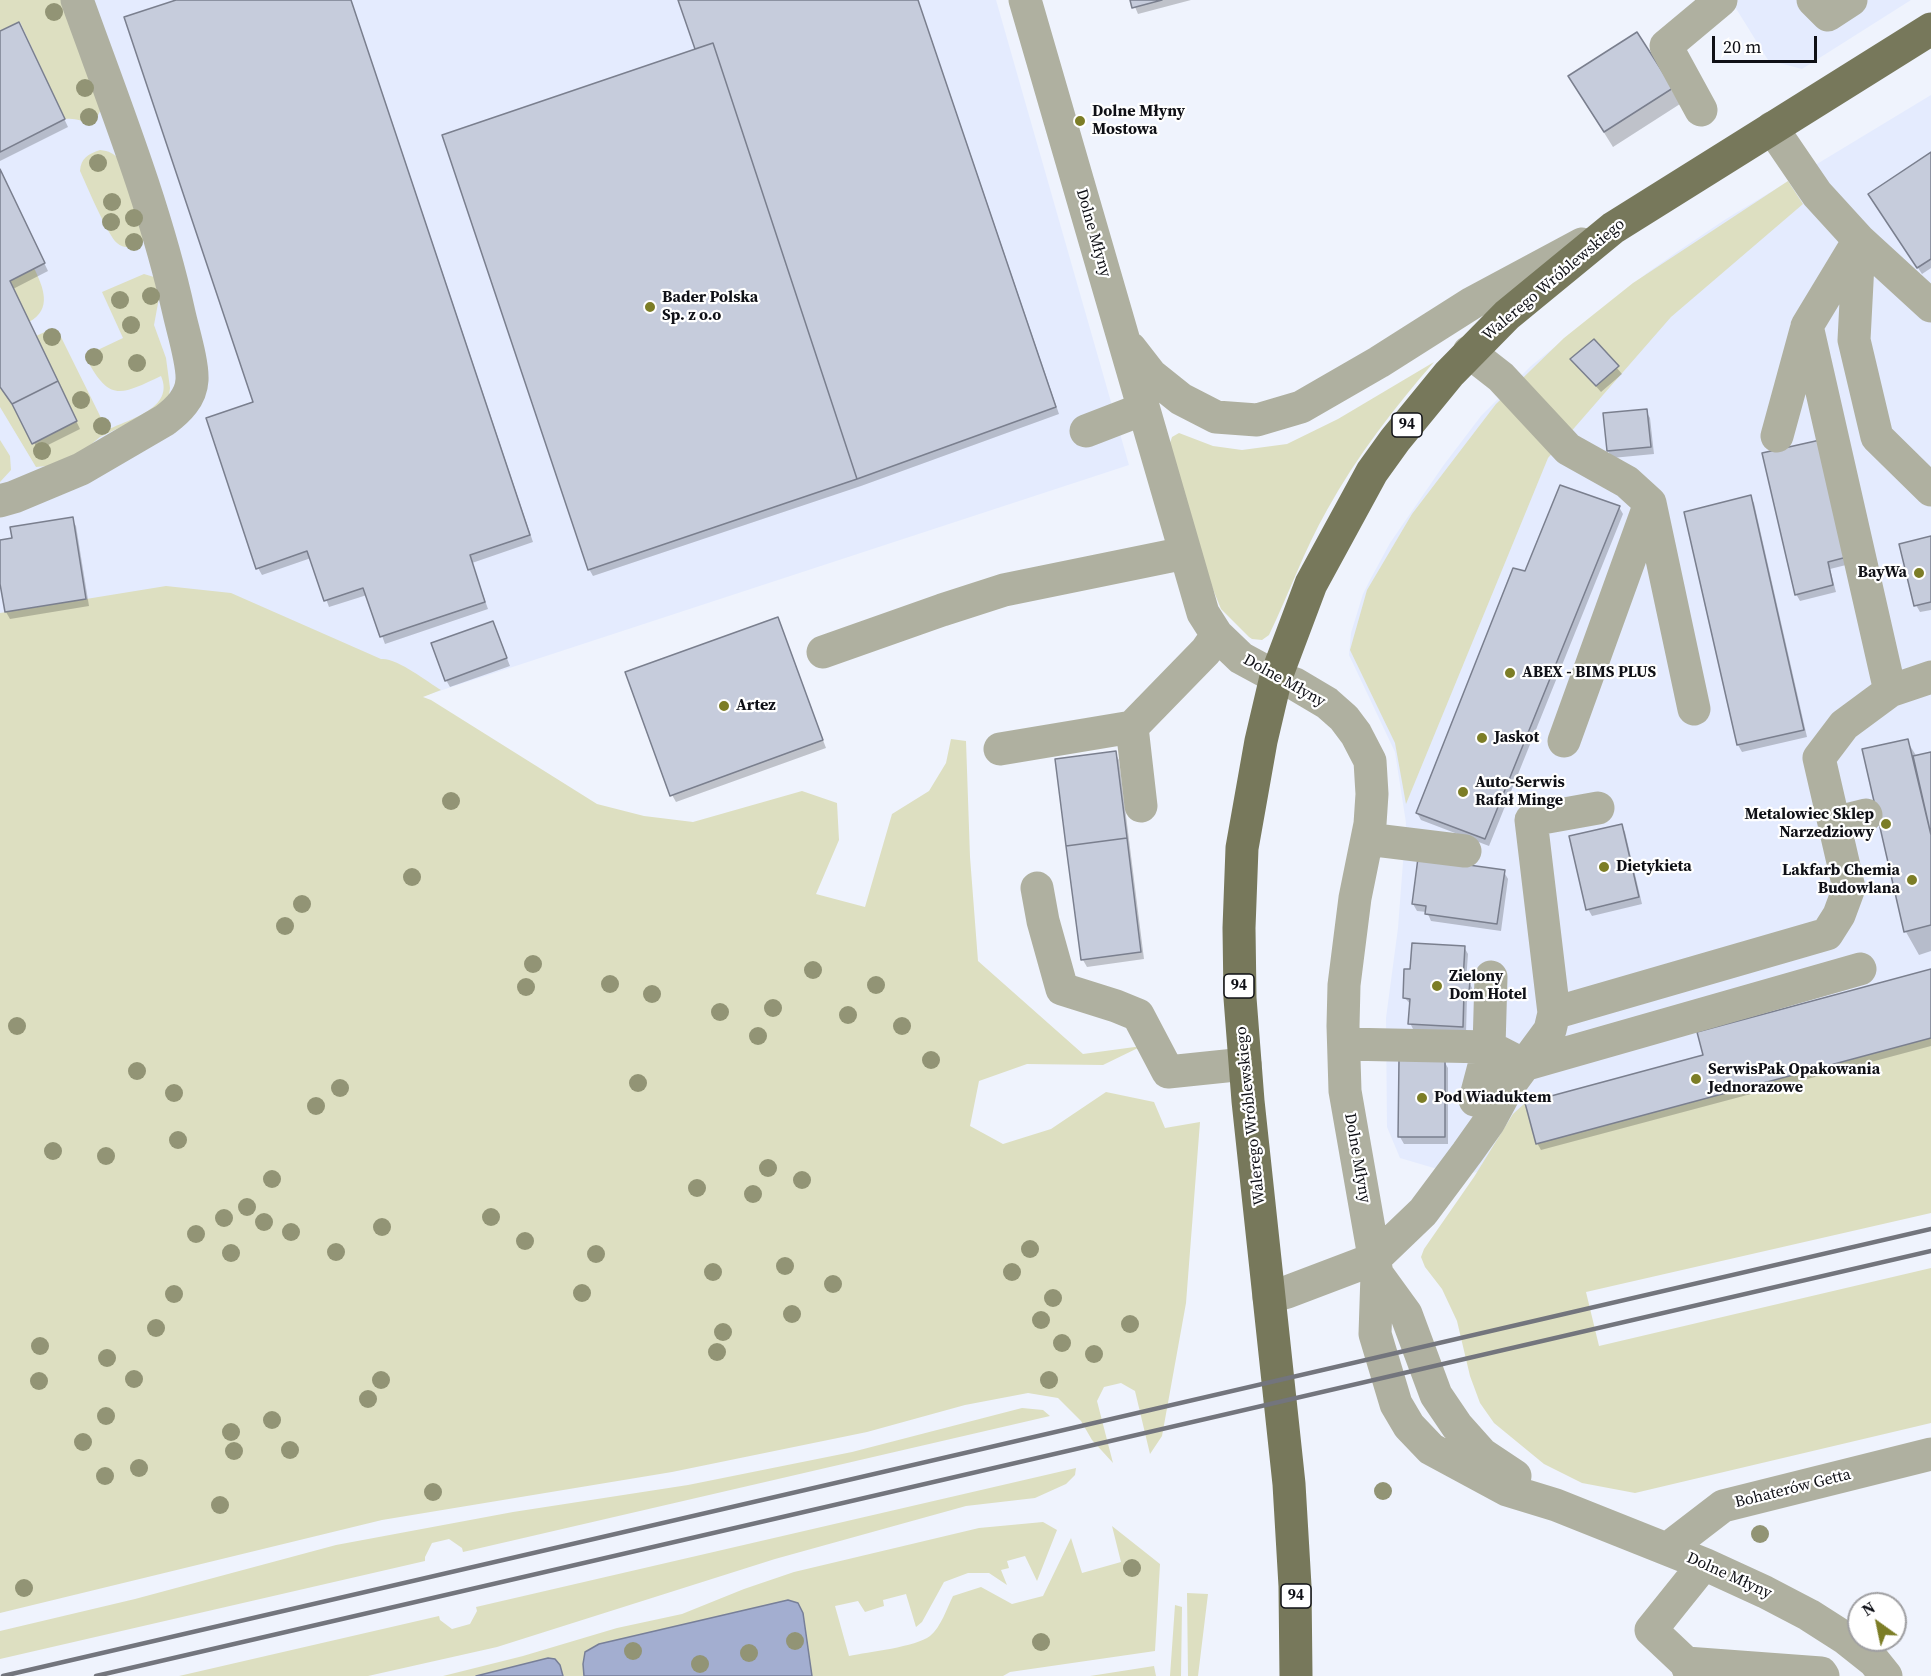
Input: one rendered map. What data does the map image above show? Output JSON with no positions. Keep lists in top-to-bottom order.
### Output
{
  "streets": {
    "main road": ["Walerego Wróblewskiego", "94"],
    "street": ["Dolne Młyny", "Bohaterów Getta"]
  },
  "crossings": [
    ["Dolne Młyny", "Walerego Wróblewskiego"],
    ["Dolne Młyny", "Bohaterów Getta"]
  ],
  "places": [
    "Dolne Młyny Mostowa",
    "Bader Polska Sp. z o.o",
    "BayWa",
    "ABEX - BIMS PLUS",
    "Artez",
    "Jaskot",
    "Auto-Serwis Rafał Minge",
    "Metalowiec Sklep Narzedziowy",
    "Dietykieta",
    "Lakfarb Chemia Budowlana",
    "Zielony Dom Hotel",
    "SerwisPak Opakowania Jednorazowe",
    "Pod Wiaduktem"
  ],
  "scale_bar": "20 m",
  "north": "top left"
}
